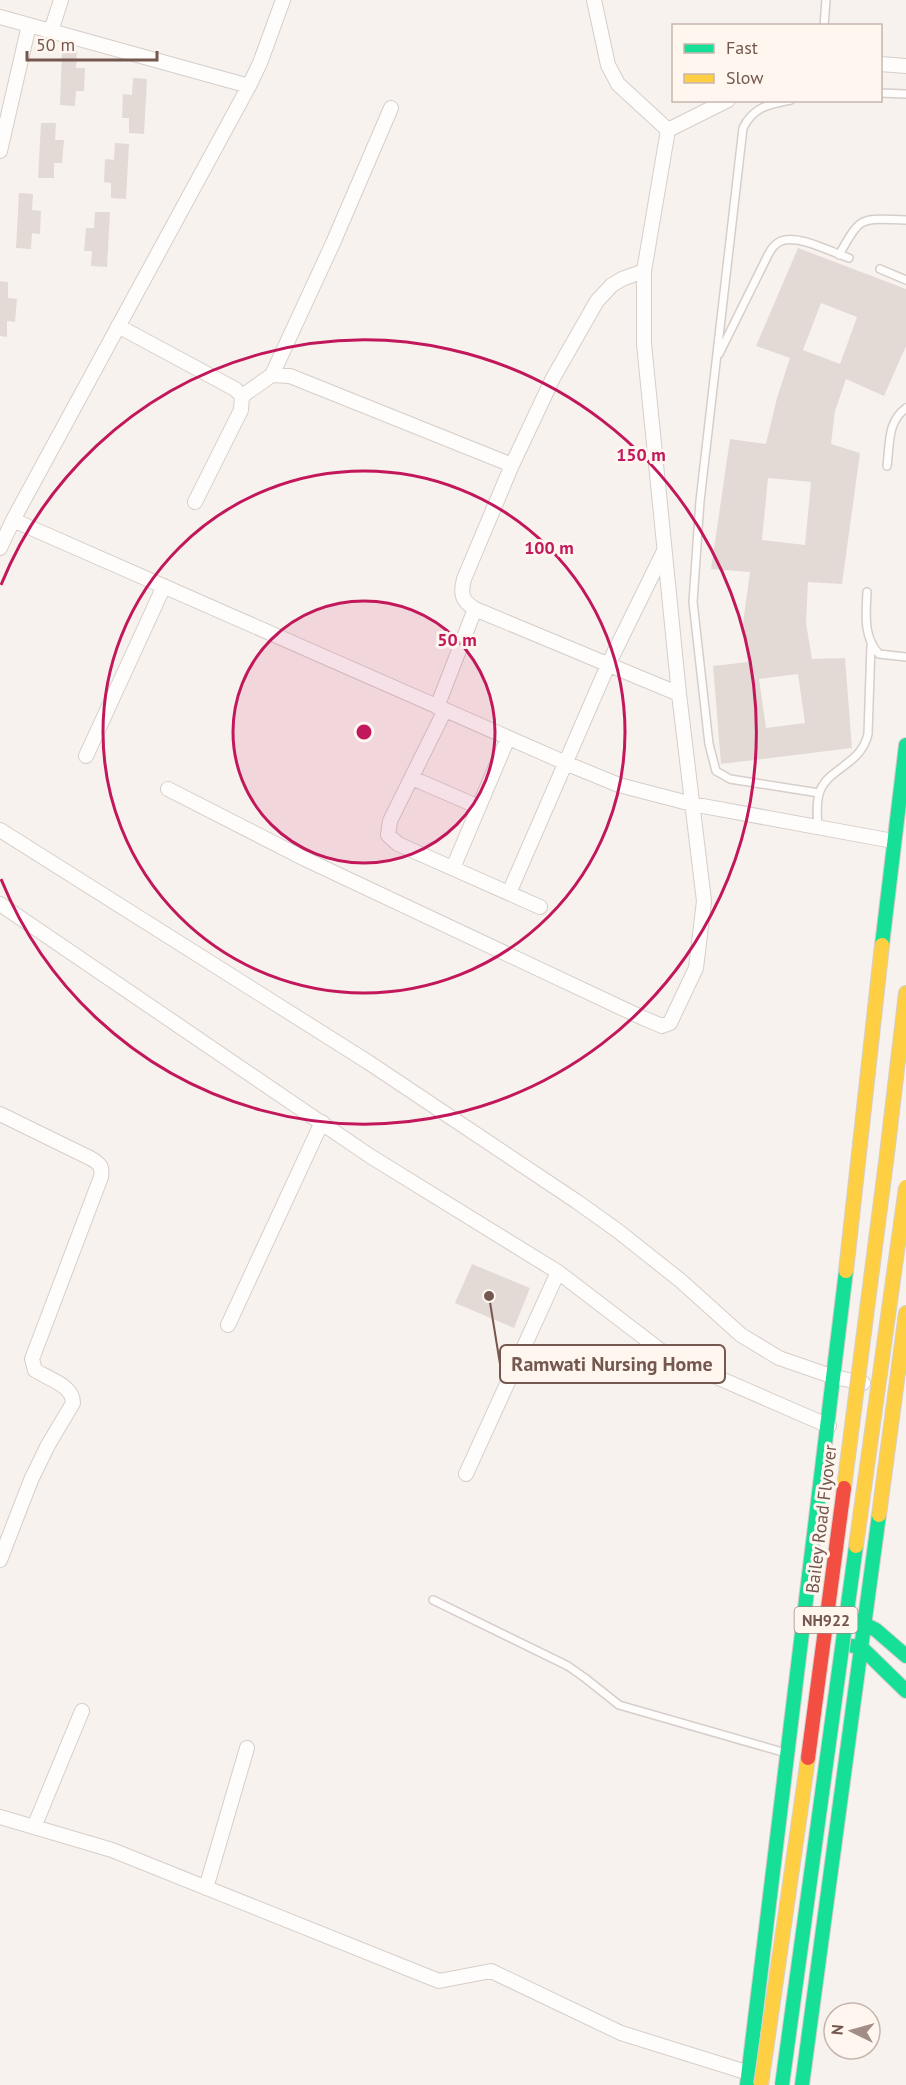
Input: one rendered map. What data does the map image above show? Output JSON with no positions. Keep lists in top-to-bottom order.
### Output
{
  "streets": {
    "main road": ["Bailey Road Flyover", "NH922"]
  },
  "places": ["Ramwati Nursing Home"],
  "legend": ["Fast", "Slow"],
  "scale_bar": "50 m",
  "north": "left",
  "rings": ["150 m", "100 m", "50 m"]
}
